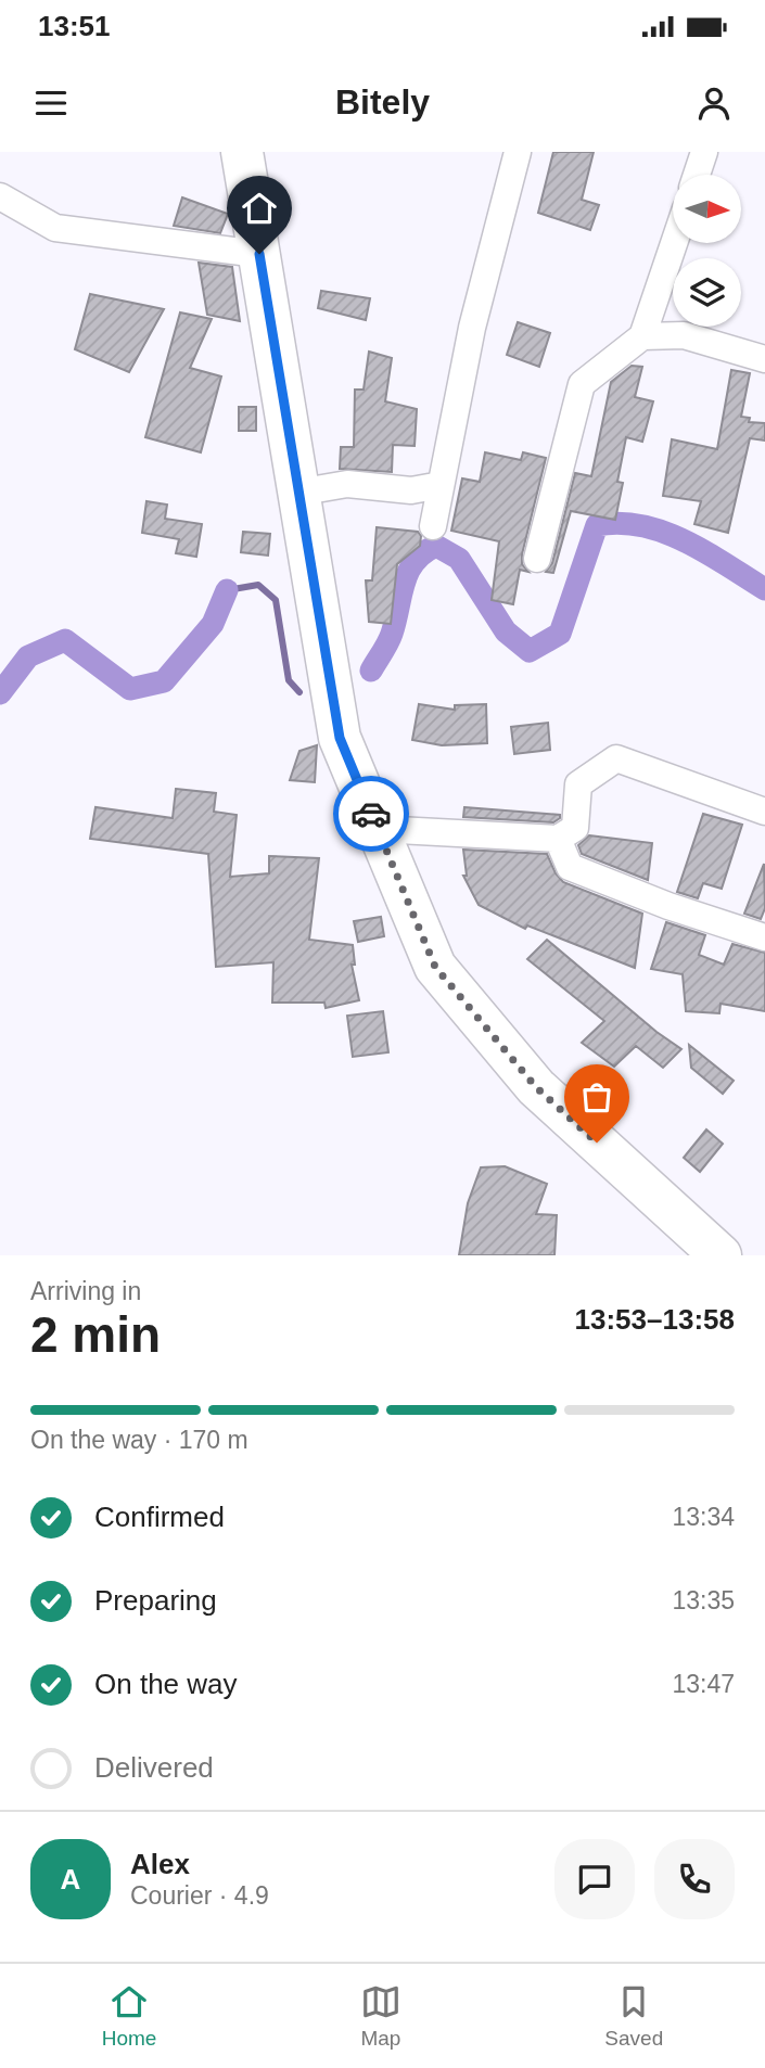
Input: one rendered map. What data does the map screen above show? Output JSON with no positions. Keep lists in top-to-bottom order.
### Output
{
  "north": "right",
  "page": {
    "status": "13:51",
    "header": "Bitely",
    "heading": ["2 min", "Arriving in", "13:53–13:58"],
    "panel": ["Alex", "Courier · 4.9"],
    "bar": "On the way · 170 m",
    "list": [
      ["Confirmed", "13:34"],
      ["Preparing", "13:35"],
      ["On the way", "13:47"],
      "Delivered"
    ],
    "round": "A",
    "tabs": ["Home", "Map", "Saved"]
  }
}
